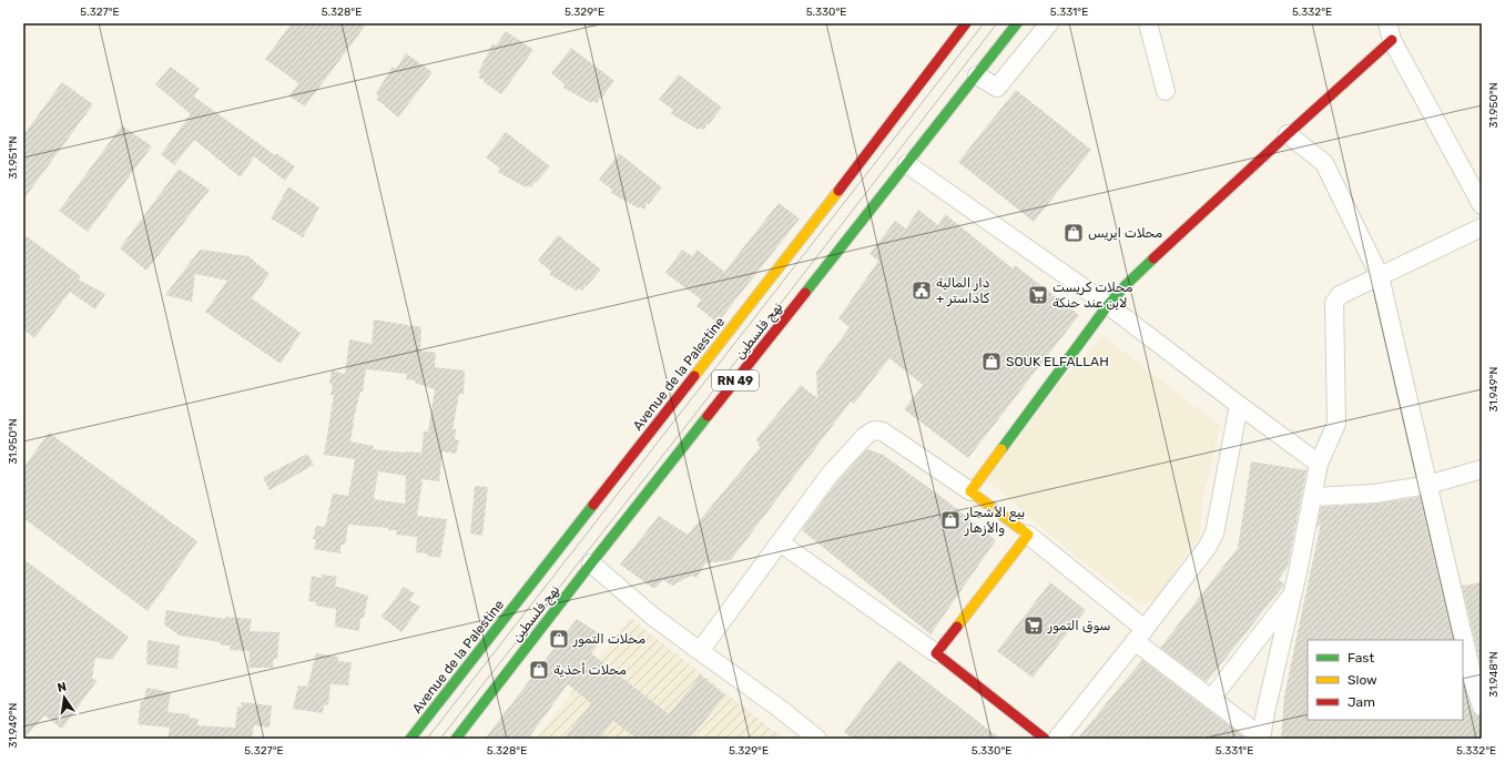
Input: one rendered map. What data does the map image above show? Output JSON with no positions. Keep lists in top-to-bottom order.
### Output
{
  "streets": {
    "main road": ["نهج فلسطين", "Avenue de la Palestine", "RN 49"]
  },
  "places": {
    "shop": [
      "محلات ايريس",
      "SOUK ELFALLAH",
      "بيع الأشجار والأزهار",
      "محلات التمور",
      "محلات أحذية"
    ],
    "public building": ["دار المالية + كاداستر"],
    "supermarket": ["محلات كريست لاين عند حنكة", "سوق التمور"]
  },
  "legend": ["Fast", "Slow", "Jam"],
  "north": "top",
  "coordinates": [
    "5.327°E",
    "5.328°E",
    "5.329°E",
    "5.330°E",
    "5.331°E",
    "5.332°E",
    "31.950°N",
    "31.951°N",
    "31.949°N",
    "31.948°N"
  ]
}
